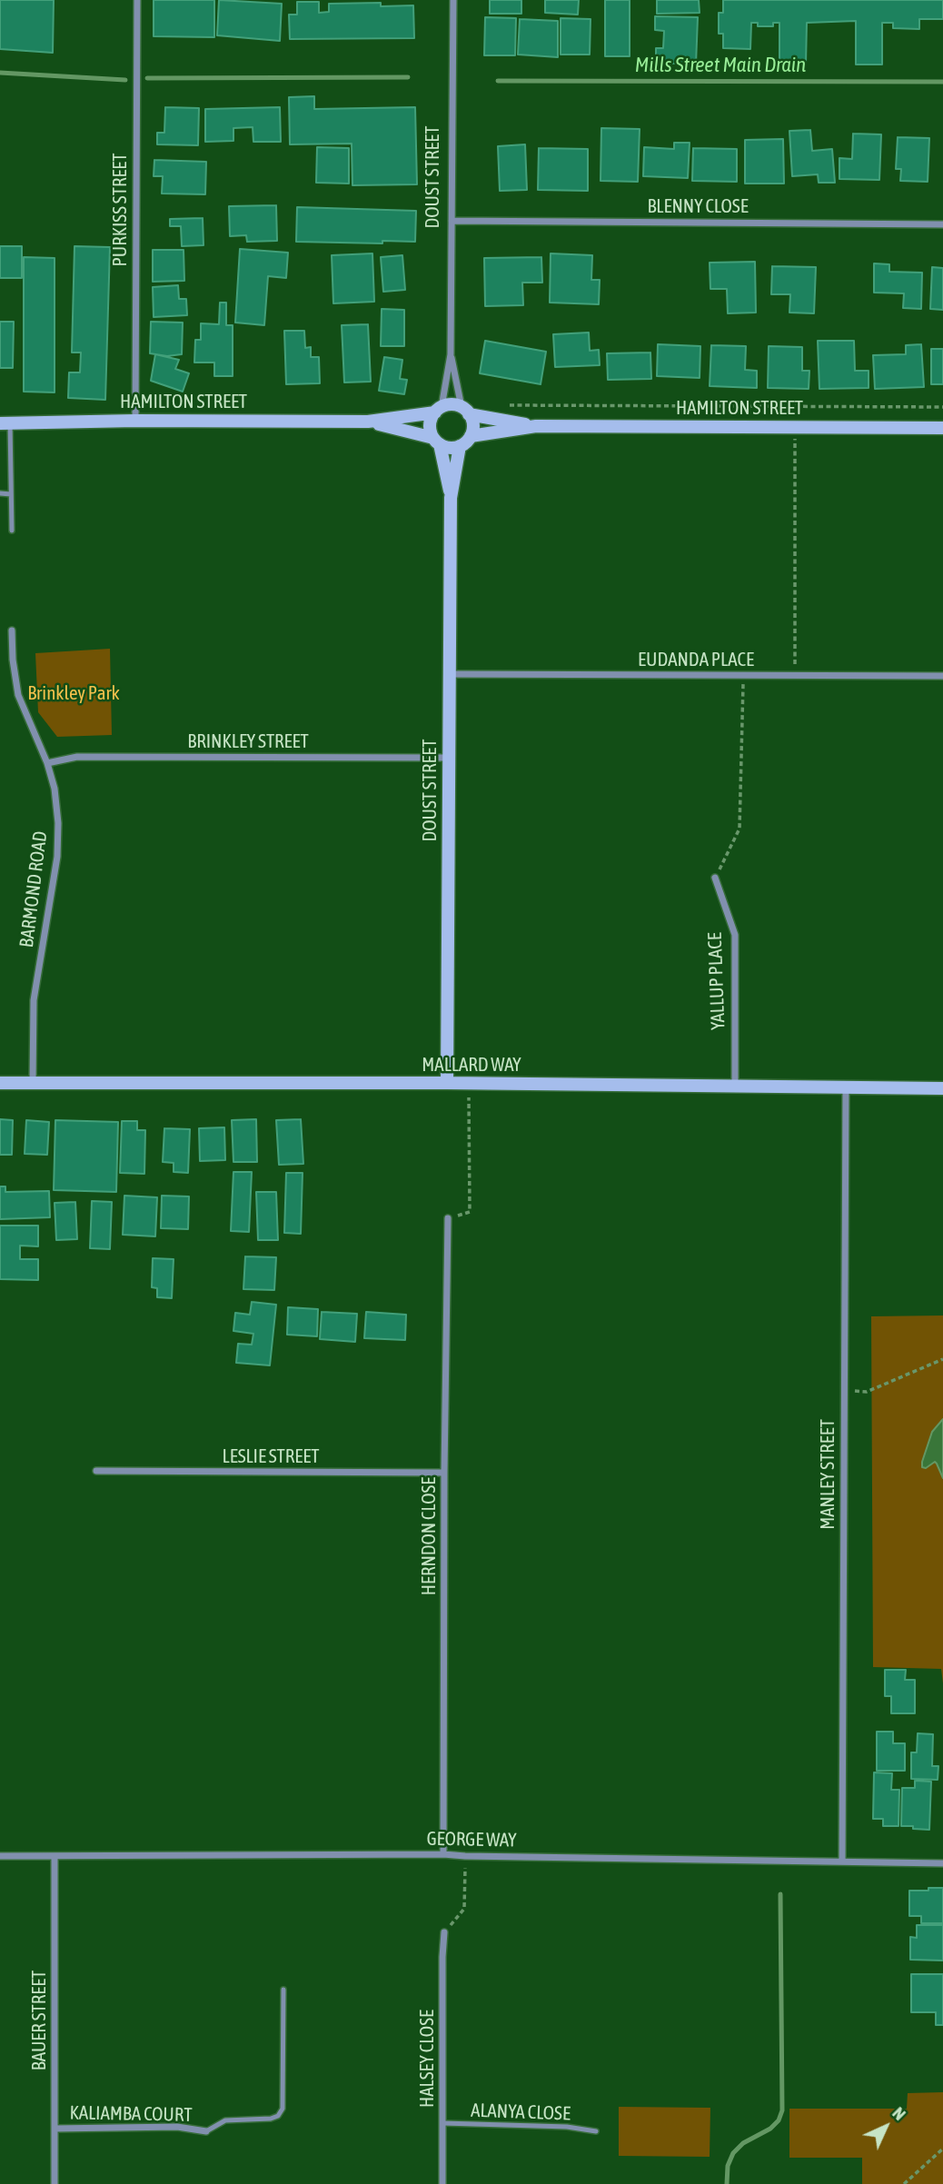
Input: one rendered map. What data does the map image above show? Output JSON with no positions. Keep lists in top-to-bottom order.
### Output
{
  "streets": {
    "street": [
      "DOUST STREET",
      "BLENNY CLOSE",
      "PURKISS STREET",
      "HAMILTON STREET",
      "EUDANDA PLACE",
      "BRINKLEY STREET",
      "BARMOND ROAD",
      "YALLUP PLACE",
      "MALLARD WAY",
      "LESLIE STREET",
      "MANLEY STREET",
      "HERNDON CLOSE",
      "GEORGE WAY",
      "BAUER STREET",
      "HALSEY CLOSE",
      "KALIAMBA COURT"
    ],
    "lane": ["ALANYA CLOSE"]
  },
  "crossings": [
    ["DOUST STREET", "BLENNY CLOSE"],
    ["DOUST STREET", "HAMILTON STREET"],
    ["DOUST STREET", "EUDANDA PLACE"],
    ["DOUST STREET", "BRINKLEY STREET"],
    ["DOUST STREET", "MALLARD WAY"],
    ["PURKISS STREET", "HAMILTON STREET"],
    ["BRINKLEY STREET", "BARMOND ROAD"],
    ["BARMOND ROAD", "MALLARD WAY"],
    ["YALLUP PLACE", "MALLARD WAY"],
    ["MALLARD WAY", "MANLEY STREET"],
    ["LESLIE STREET", "HERNDON CLOSE"],
    ["MANLEY STREET", "GEORGE WAY"],
    ["HERNDON CLOSE", "GEORGE WAY"],
    ["GEORGE WAY", "BAUER STREET"],
    ["BAUER STREET", "KALIAMBA COURT"],
    ["HALSEY CLOSE", "ALANYA CLOSE"]
  ],
  "water": ["Mills Street Main Drain"],
  "parks": ["Brinkley Park"],
  "north": "top right"
}
